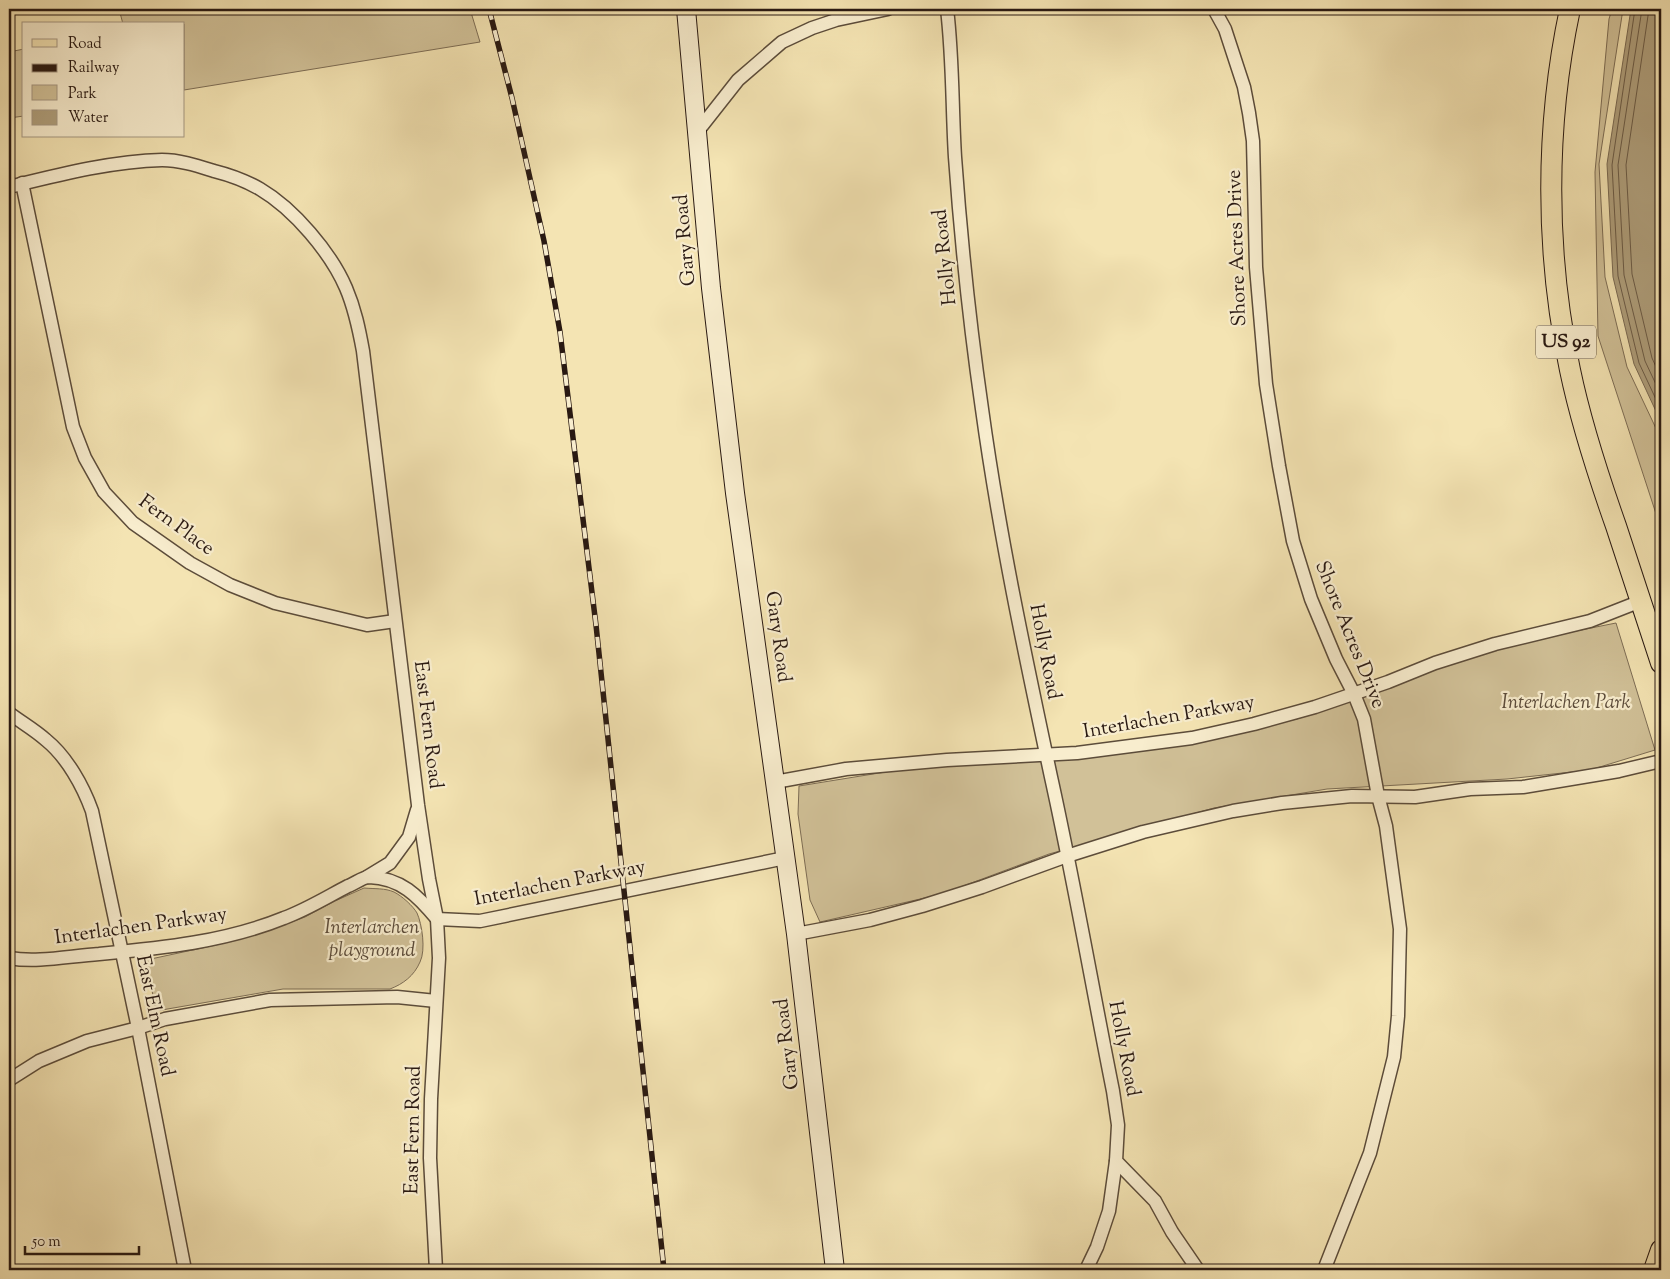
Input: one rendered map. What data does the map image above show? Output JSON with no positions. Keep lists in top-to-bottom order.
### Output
{
  "streets": {
    "main road": ["Gary Road", "US 92"],
    "street": [
      "Shore Acres Drive",
      "Holly Road",
      "Fern Place",
      "Interlachen Parkway",
      "East Fern Road",
      "East Elm Road"
    ]
  },
  "crossings": [
    ["Gary Road", "Interlachen Parkway"],
    ["Shore Acres Drive", "Interlachen Parkway"],
    ["Holly Road", "Interlachen Parkway"],
    ["US 92", "Interlachen Parkway"],
    ["Fern Place", "East Fern Road"],
    ["Interlachen Parkway", "East Fern Road"],
    ["Interlachen Parkway", "East Elm Road"]
  ],
  "parks": ["Interlachen Park", "Interlarchen playground"],
  "legend": [
    "Road",
    "Railway",
    "Park",
    "Water"
  ],
  "scale_bar": "50 m"
}
